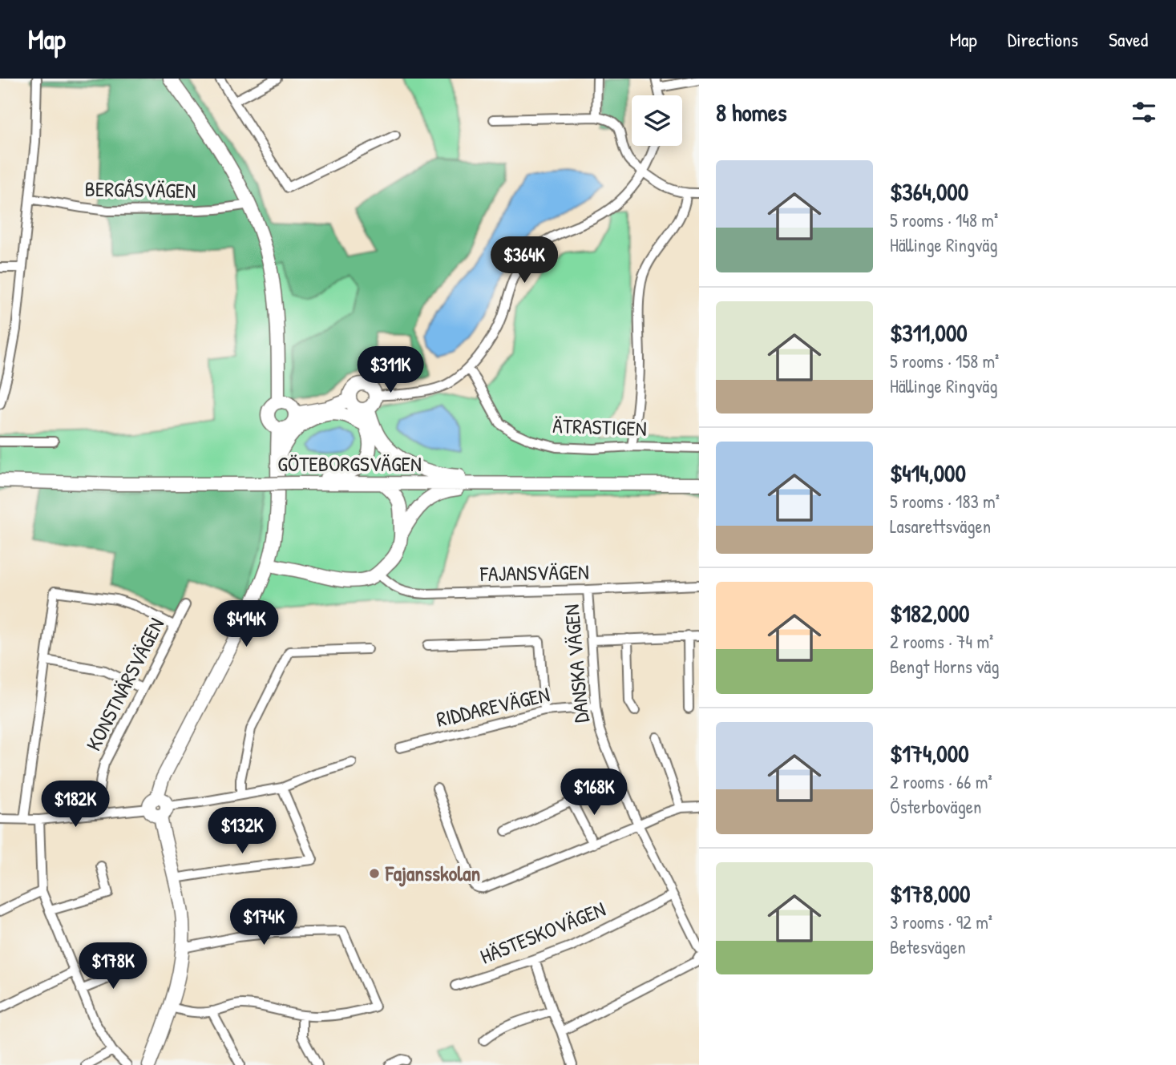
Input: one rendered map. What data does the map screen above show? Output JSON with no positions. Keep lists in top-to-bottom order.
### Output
{
  "streets": {
    "main road": ["GÖTEBORGSVÄGEN"],
    "street": [
      "BERGÅSVÄGEN",
      "ÄTRASTIGEN",
      "FAJANSVÄGEN",
      "DANSKA VÄGEN",
      "KONSTNÄRSVÄGEN",
      "RIDDAREVÄGEN",
      "HÄSTESKOVÄGEN"
    ]
  },
  "crossings": [
    ["FAJANSVÄGEN", "DANSKA VÄGEN"],
    ["DANSKA VÄGEN", "RIDDAREVÄGEN"],
    ["DANSKA VÄGEN", "HÄSTESKOVÄGEN"]
  ],
  "places": ["Fajansskolan"],
  "page": {
    "header": "Map",
    "nav": ["Map", "Directions", "Saved"],
    "heading": "8 homes",
    "list": [
      {
        "name": "$364,000",
        "note": "5 rooms · 148 m² · Hällinge Ringväg"
      },
      {
        "name": "$311,000",
        "note": "5 rooms · 158 m² · Hällinge Ringväg"
      },
      {
        "name": "$414,000",
        "note": "5 rooms · 183 m² · Lasarettsvägen"
      },
      {
        "name": "$182,000",
        "note": "2 rooms · 74 m² · Bengt Horns väg"
      },
      {
        "name": "$174,000",
        "note": "2 rooms · 66 m² · Österbovägen"
      },
      {
        "name": "$178,000",
        "note": "3 rooms · 92 m² · Betesvägen"
      }
    ],
    "price": [
      "$364K",
      "$311K",
      "$414K",
      "$168K",
      "$182K",
      "$132K",
      "$174K",
      "$178K"
    ]
  }
}
